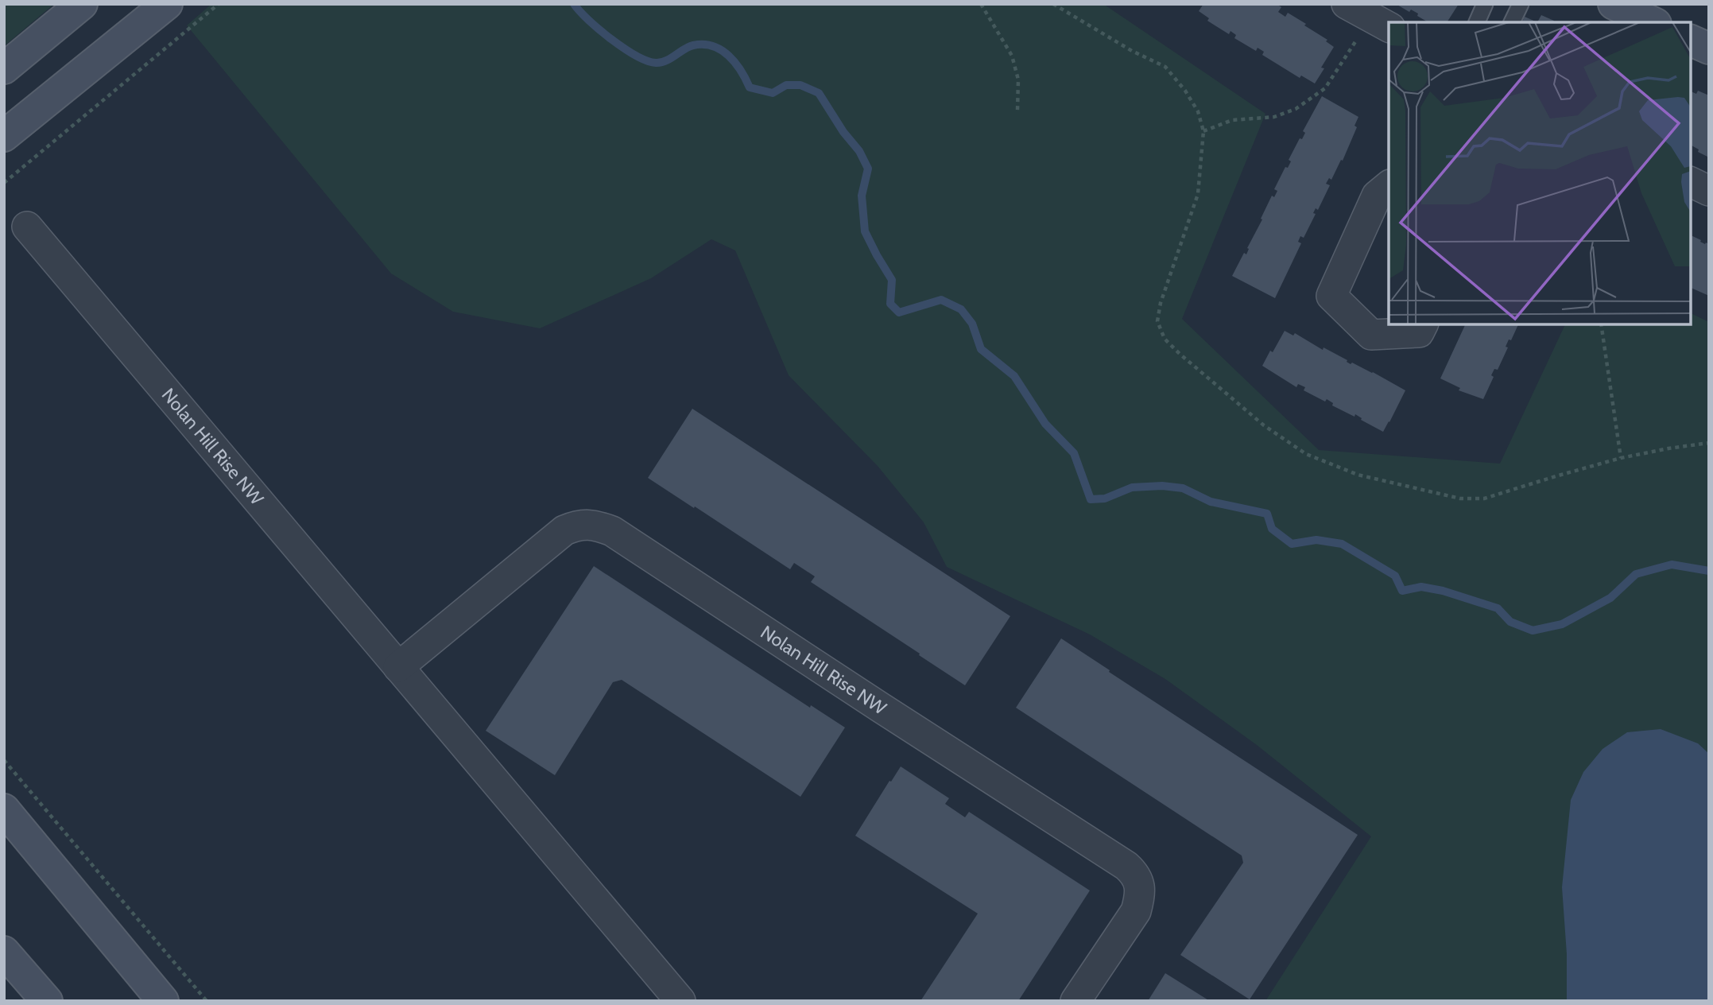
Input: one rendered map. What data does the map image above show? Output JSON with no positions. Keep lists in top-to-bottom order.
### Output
{
  "streets": {
    "street": ["Nolan Hill Rise NW"]
  }
}
